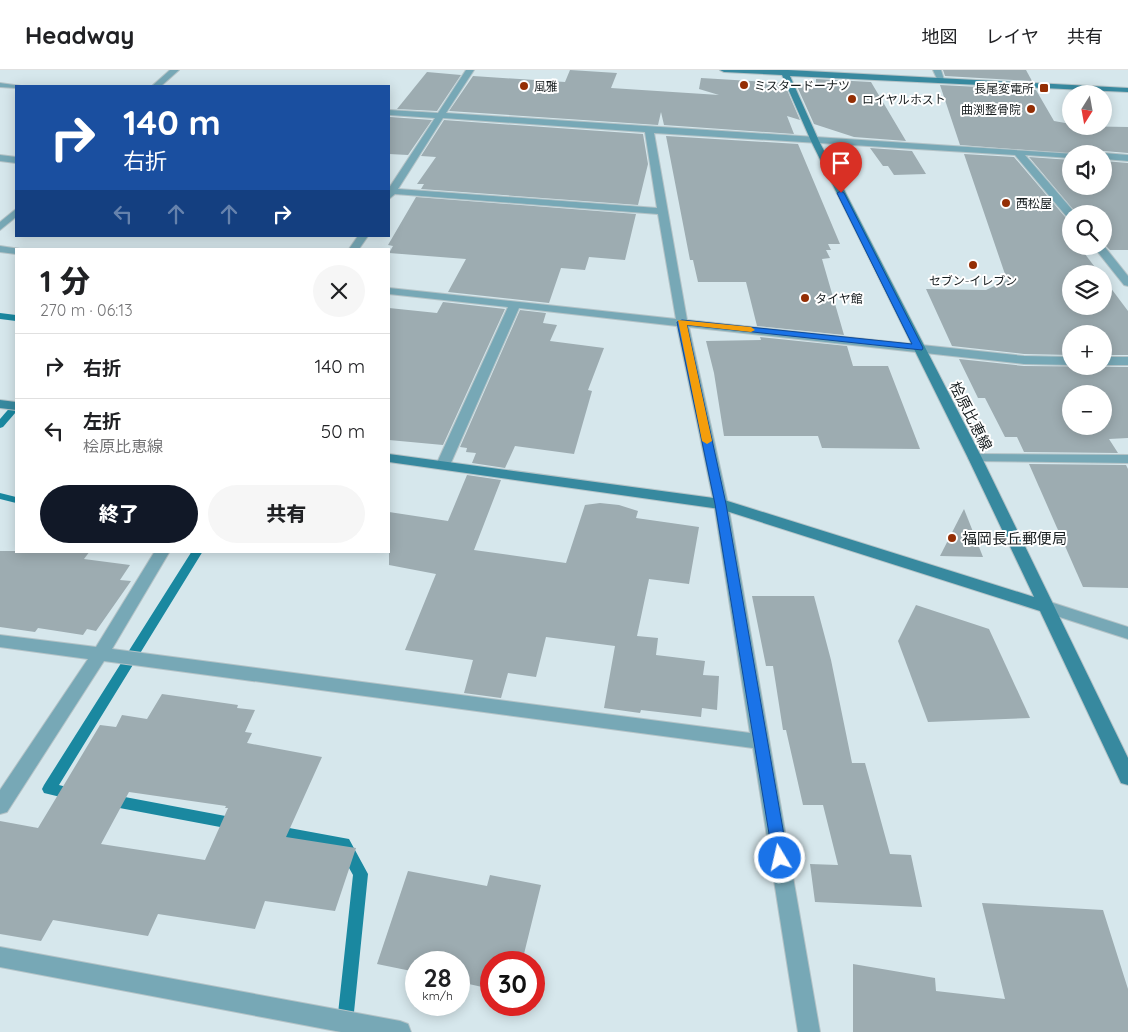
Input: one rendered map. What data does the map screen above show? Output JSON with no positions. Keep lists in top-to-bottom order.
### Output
{
  "streets": {
    "main road": ["桧原比恵線"]
  },
  "places": {
    "other": [
      "ミスタードーナツ",
      "風雅",
      "ロイヤルホスト",
      "曲渕整骨院",
      "西松屋",
      "セブン-イレブン",
      "タイヤ館",
      "福岡長丘郵便局"
    ],
    "transit": ["長尾変電所"]
  },
  "north": "bottom",
  "page": {
    "header": "Headway",
    "nav": ["地図", "レイヤ", "共有"],
    "map_buttons": ["+", "−"],
    "turn": ["140 m", "右折"],
    "heading": ["1 分", "270 m · 06:13"],
    "list": [
      {
        "name": "右折",
        "value": "140 m"
      },
      {
        "name": "左折",
        "note": "桧原比恵線",
        "value": "50 m"
      }
    ],
    "buttons": ["終了", "共有"],
    "speed": "28 km/h",
    "limit": "30"
  }
}
